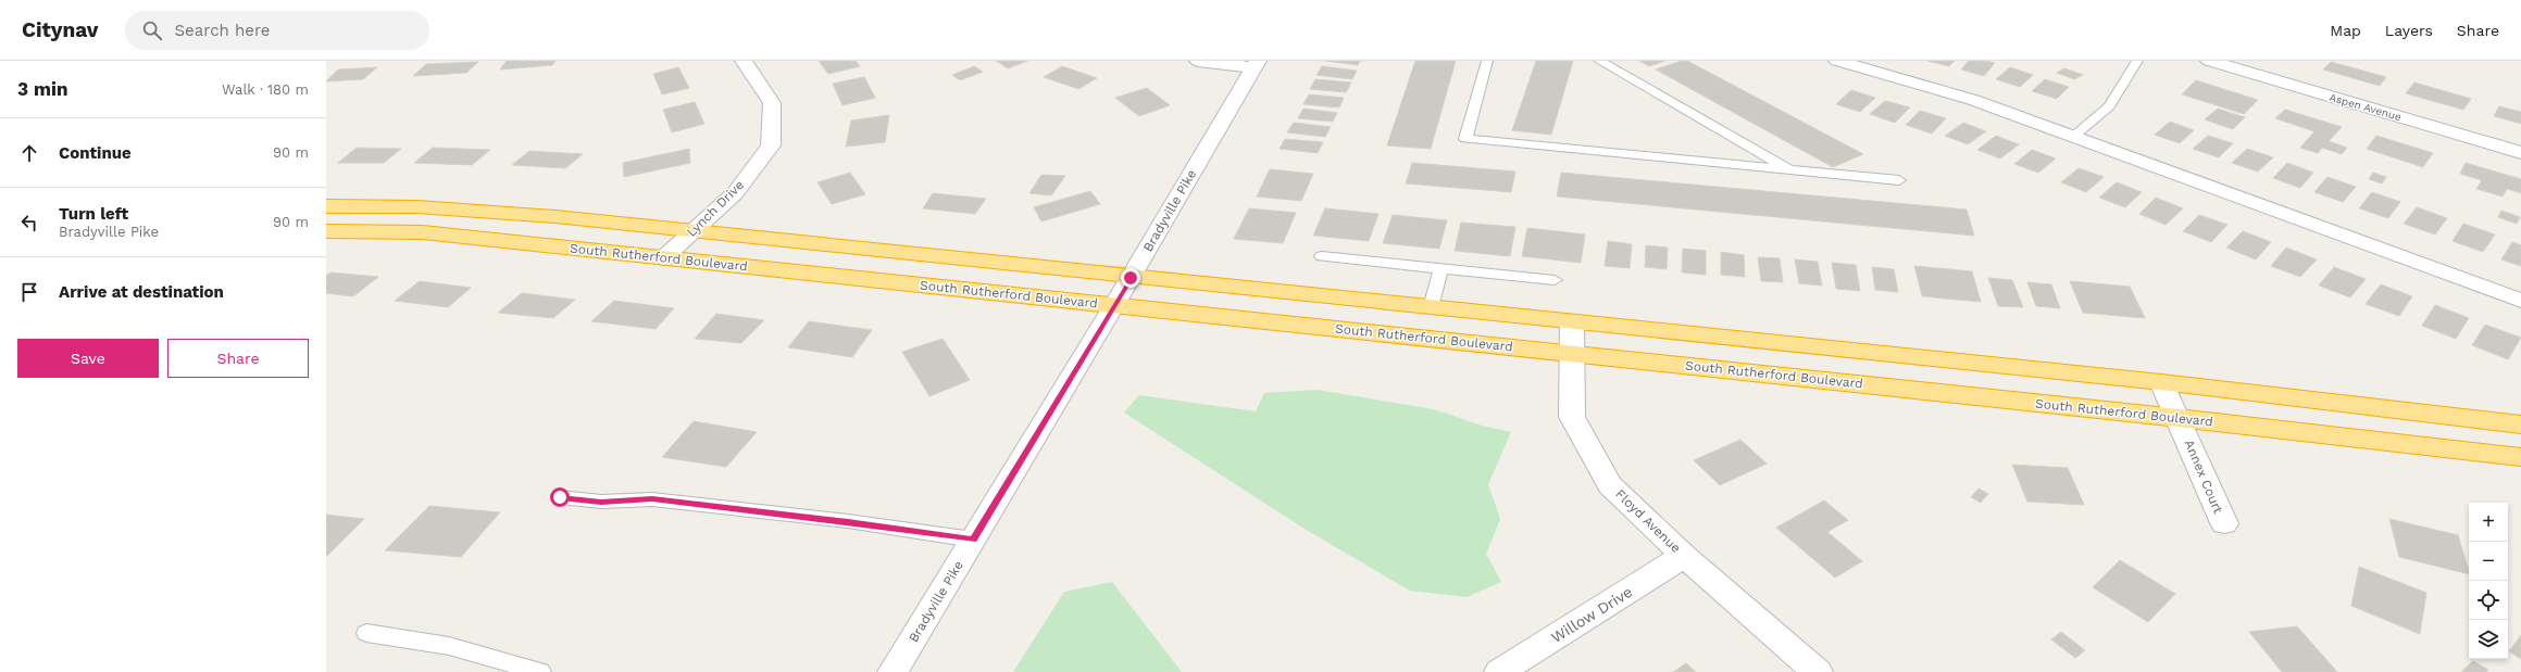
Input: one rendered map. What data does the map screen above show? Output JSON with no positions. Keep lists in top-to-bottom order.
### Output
{
  "streets": {
    "highway": ["South Rutherford Boulevard"],
    "street": [
      "Aspen Avenue",
      "Lynch Drive",
      "Bradyville Pike",
      "Annex Court",
      "Floyd Avenue",
      "Willow Drive"
    ]
  },
  "crossings": [
    ["Lynch Drive", "South Rutherford Boulevard"],
    ["Bradyville Pike", "South Rutherford Boulevard"],
    ["South Rutherford Boulevard", "Annex Court"],
    ["South Rutherford Boulevard", "Floyd Avenue"],
    ["Floyd Avenue", "Willow Drive"]
  ],
  "page": {
    "header": "Citynav",
    "search": "Search here",
    "nav": ["Map", "Layers", "Share"],
    "heading": ["3 min", "Walk · 180 m"],
    "list": [
      ["Continue", "90 m"],
      ["Turn left", "Bradyville Pike", "90 m"],
      "Arrive at destination"
    ],
    "buttons": ["Save", "Share"],
    "map_buttons": ["+", "−"]
  }
}
